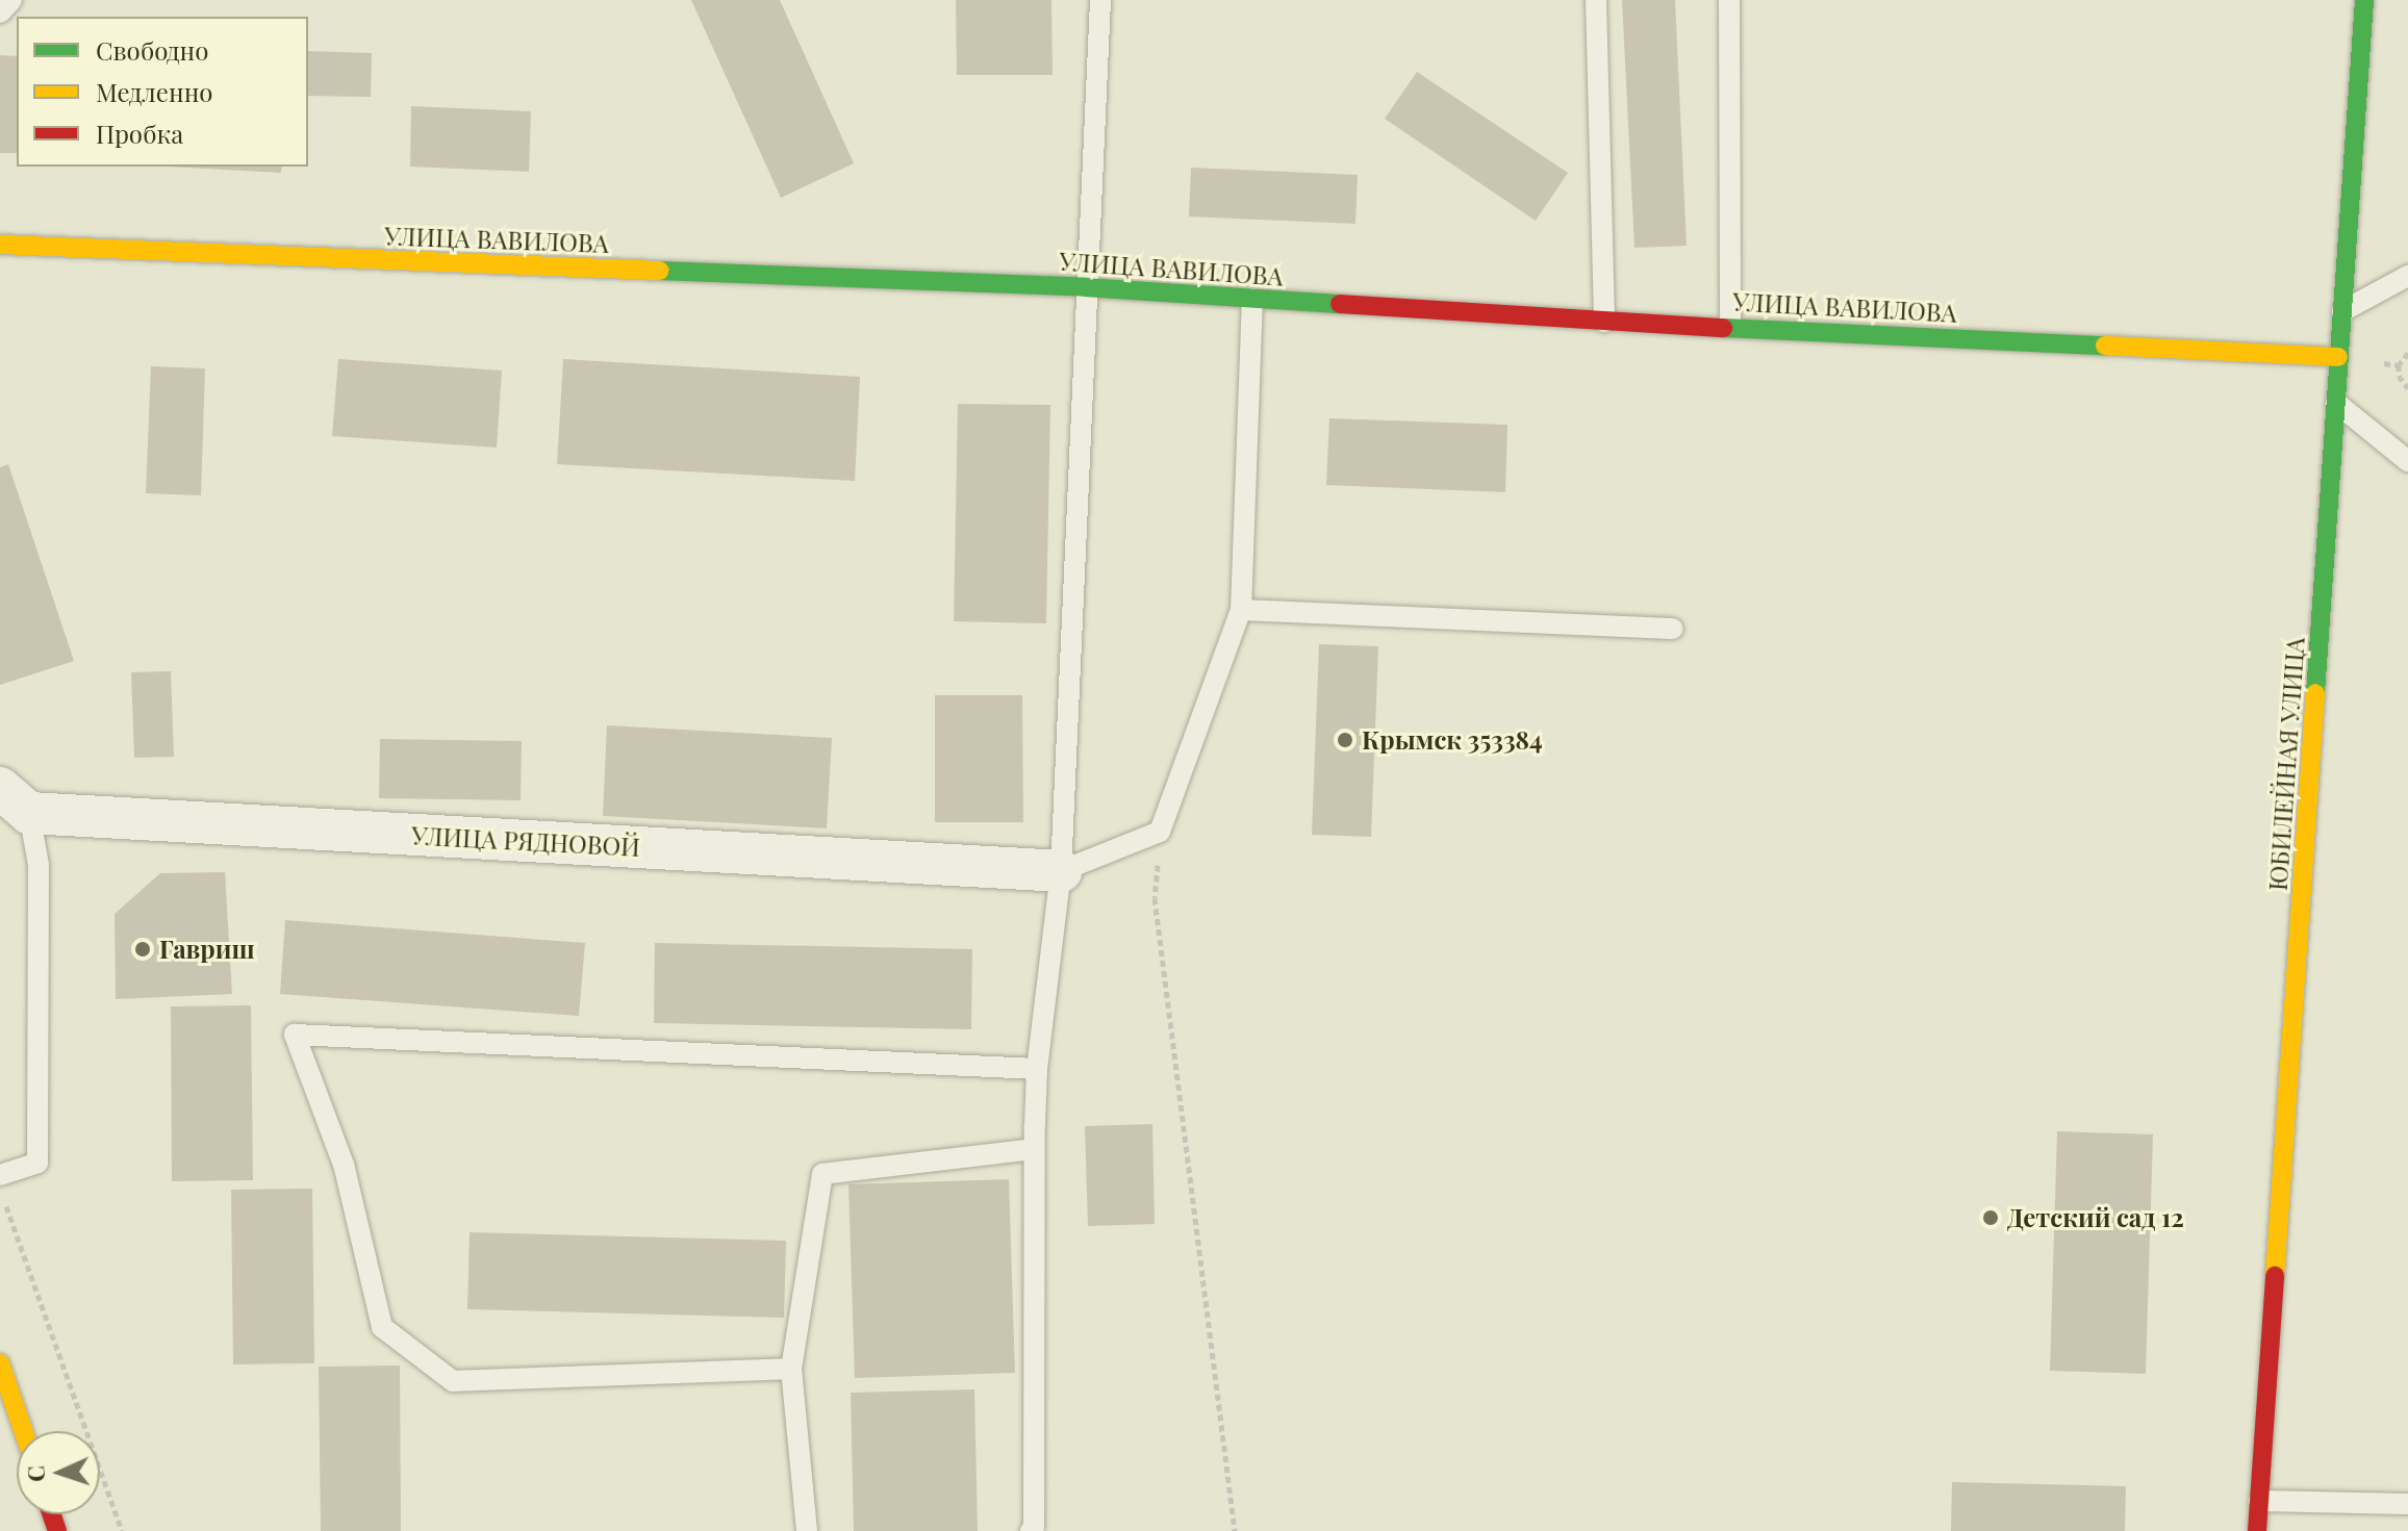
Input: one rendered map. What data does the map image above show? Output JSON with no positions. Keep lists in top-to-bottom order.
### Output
{
  "streets": {
    "main road": ["УЛИЦА ВАВИЛОВА", "ЮБИЛЕЙНАЯ УЛИЦА"],
    "street": ["УЛИЦА РЯДНОВОЙ"]
  },
  "crossings": [
    ["УЛИЦА ВАВИЛОВА", "ЮБИЛЕЙНАЯ УЛИЦА"]
  ],
  "places": ["Крымск 353384", "Гавриш", "Детский сад 12"],
  "legend": ["Свободно", "Медленно", "Пробка"],
  "north": "left"
}
